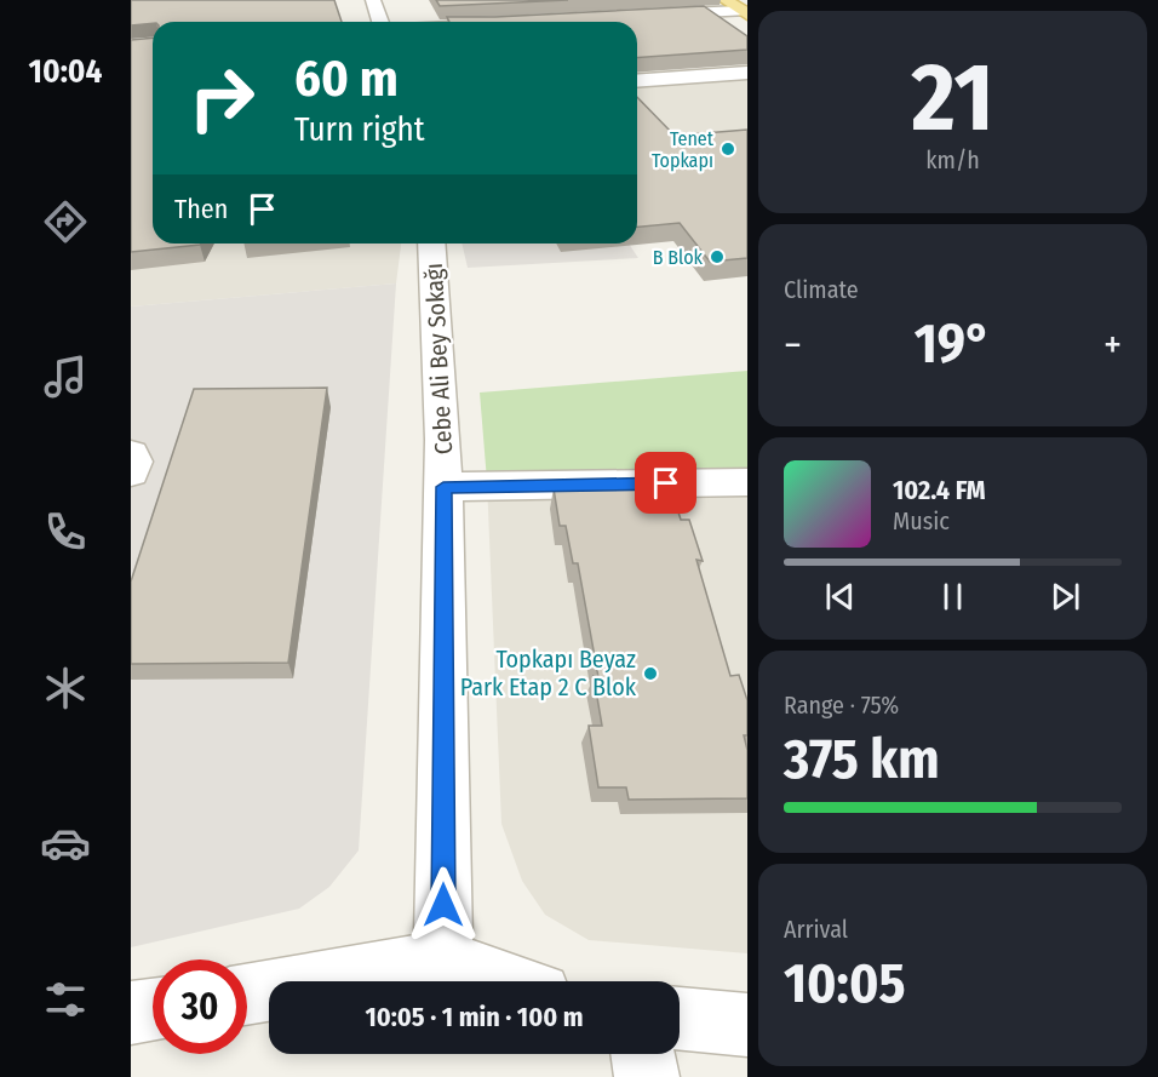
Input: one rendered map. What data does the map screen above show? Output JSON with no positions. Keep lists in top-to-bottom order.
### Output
{
  "streets": {
    "street": ["Cebe Ali Bey Sokağı"]
  },
  "places": ["Tenet Topkapı", "B Blok", "Topkapı Beyaz Park Etap 2 C Blok"],
  "page": {
    "tabs": "10:04",
    "tile": [
      ["21", "km/h"],
      "Climate",
      ["Range · 75%", "375 km"],
      ["Arrival", "10:05"]
    ],
    "turn": ["60 m", "Turn right"],
    "then": "Then",
    "heat": ["−", "19°", "+"],
    "song": ["102.4 FM", "Music"],
    "limit": "30",
    "trip": "10:05 · 1 min · 100 m"
  }
}
